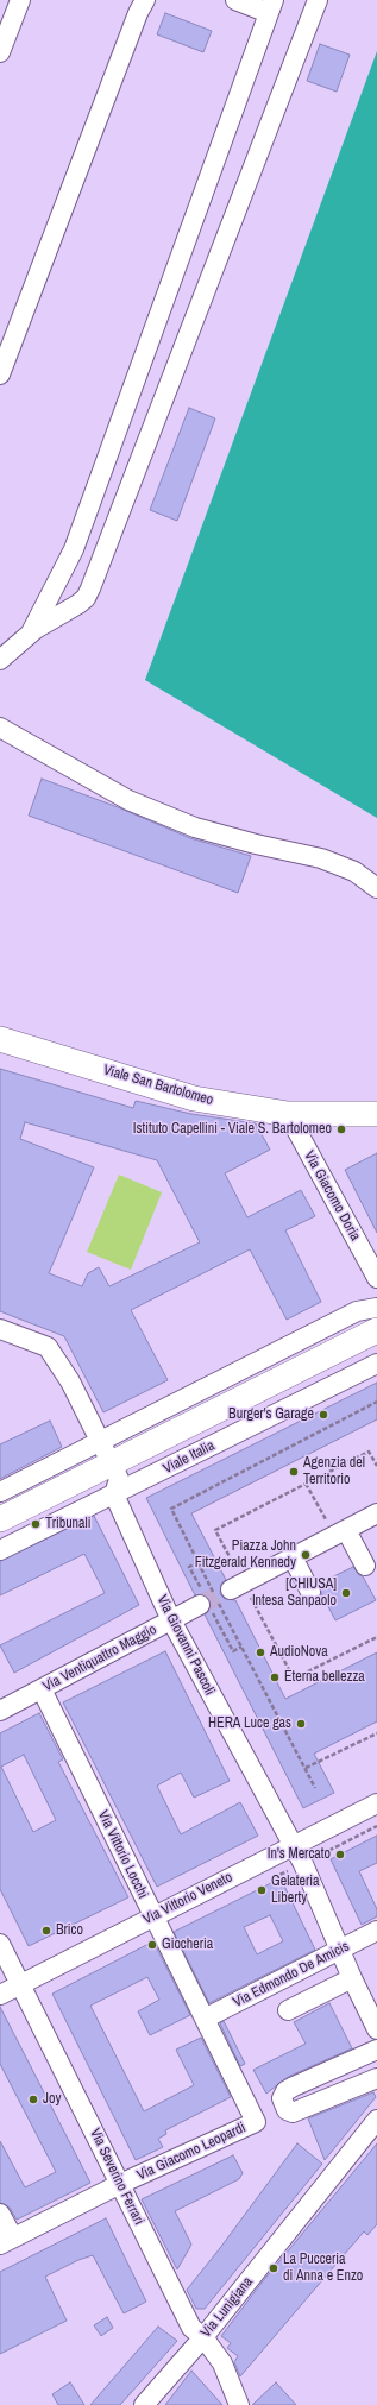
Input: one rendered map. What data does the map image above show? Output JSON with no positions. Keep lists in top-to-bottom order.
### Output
{
  "streets": {
    "main road": ["Viale San Bartolomeo", "Viale Italia"],
    "street": [
      "Via Giacomo Doria",
      "Via Giovanni Pascoli",
      "Via Ventiquattro Maggio",
      "Via Vittorio Locchi",
      "Via Vittorio Veneto",
      "Via Edmondo De Amicis",
      "Via Giacomo Leopardi",
      "Via Severino Ferrari",
      "Via Lunigiana"
    ]
  },
  "crossings": [
    ["Viale San Bartolomeo", "Via Giacomo Doria"],
    ["Viale Italia", "Via Giovanni Pascoli"],
    ["Via Giovanni Pascoli", "Via Ventiquattro Maggio"],
    ["Via Giovanni Pascoli", "Via Vittorio Veneto"],
    ["Via Giovanni Pascoli", "Via Edmondo De Amicis"],
    ["Via Ventiquattro Maggio", "Via Vittorio Locchi"],
    ["Via Vittorio Locchi", "Via Vittorio Veneto"],
    ["Via Vittorio Locchi", "Via Edmondo De Amicis"],
    ["Via Vittorio Locchi", "Via Giacomo Leopardi"],
    ["Via Vittorio Veneto", "Via Severino Ferrari"],
    ["Via Giacomo Leopardi", "Via Severino Ferrari"],
    ["Via Severino Ferrari", "Via Lunigiana"]
  ],
  "places": [
    "Istituto Capellini - Viale S. Bartolomeo",
    "Burger's Garage",
    "Agenzia del Territorio",
    "Tribunali",
    "Piazza John Fitzgerald Kennedy",
    "[CHIUSA] Intesa Sanpaolo",
    "AudioNova",
    "Eterna bellezza",
    "HERA Luce gas",
    "In's Mercato",
    "Gelateria Liberty",
    "Brico",
    "Giocheria",
    "Joy",
    "La Pucceria di Anna e Enzo"
  ]
}
